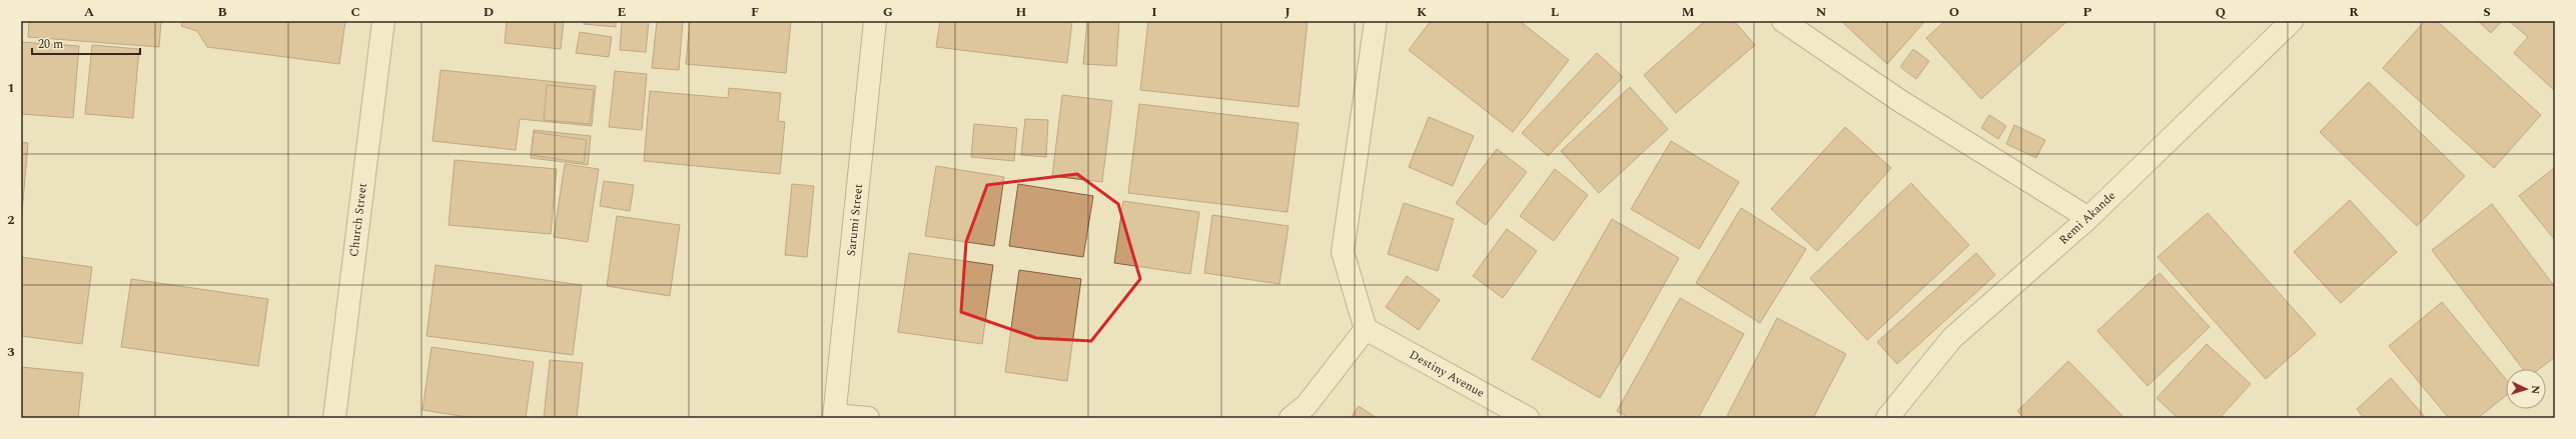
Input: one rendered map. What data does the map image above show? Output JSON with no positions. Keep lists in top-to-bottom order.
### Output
{
  "streets": {
    "street": [
      "Remi Akande",
      "Church Street",
      "Sarumi Street",
      "Destiny Avenue"
    ]
  },
  "scale_bar": "20 m",
  "north": "right",
  "grid": {
    "columns": [
      "A",
      "B",
      "C",
      "D",
      "E",
      "F",
      "G",
      "H",
      "I",
      "J",
      "K",
      "L",
      "M",
      "N",
      "O",
      "P",
      "Q",
      "R",
      "S"
    ],
    "rows": ["1", "2", "3"]
  }
}
